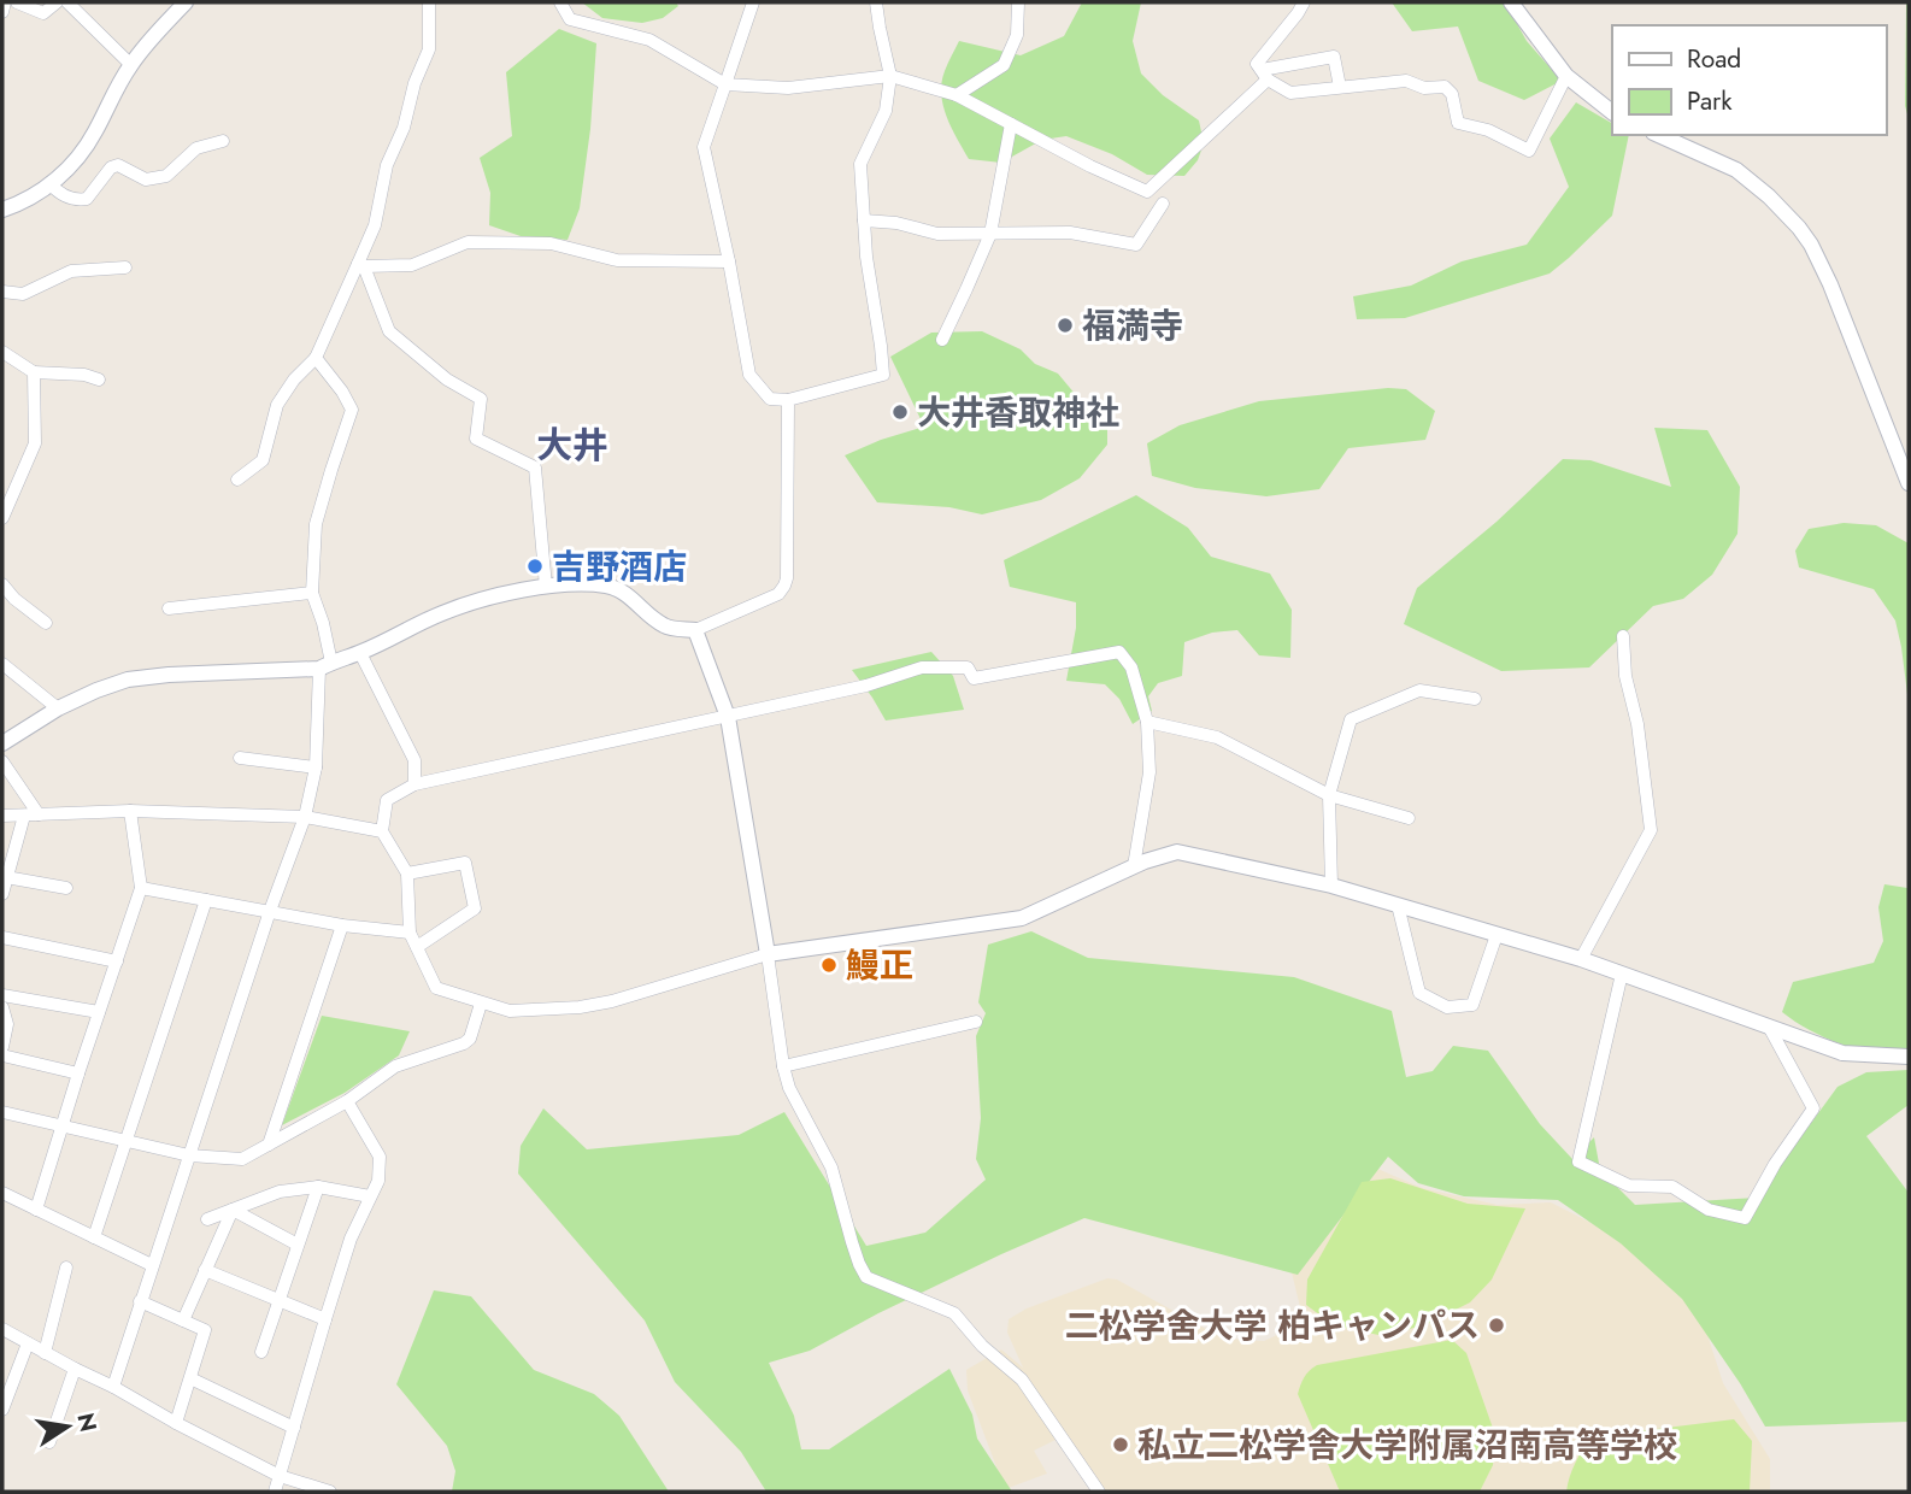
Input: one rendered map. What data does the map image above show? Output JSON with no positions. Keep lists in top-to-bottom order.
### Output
{
  "districts": ["大井"],
  "places": [
    "福満寺",
    "大井香取神社",
    "吉野酒店",
    "鰻正",
    "二松学舍大学 柏キャンパス",
    "私立二松学舎大学附属沼南高等学校"
  ],
  "legend": ["Road", "Park"],
  "north": "right"
}
